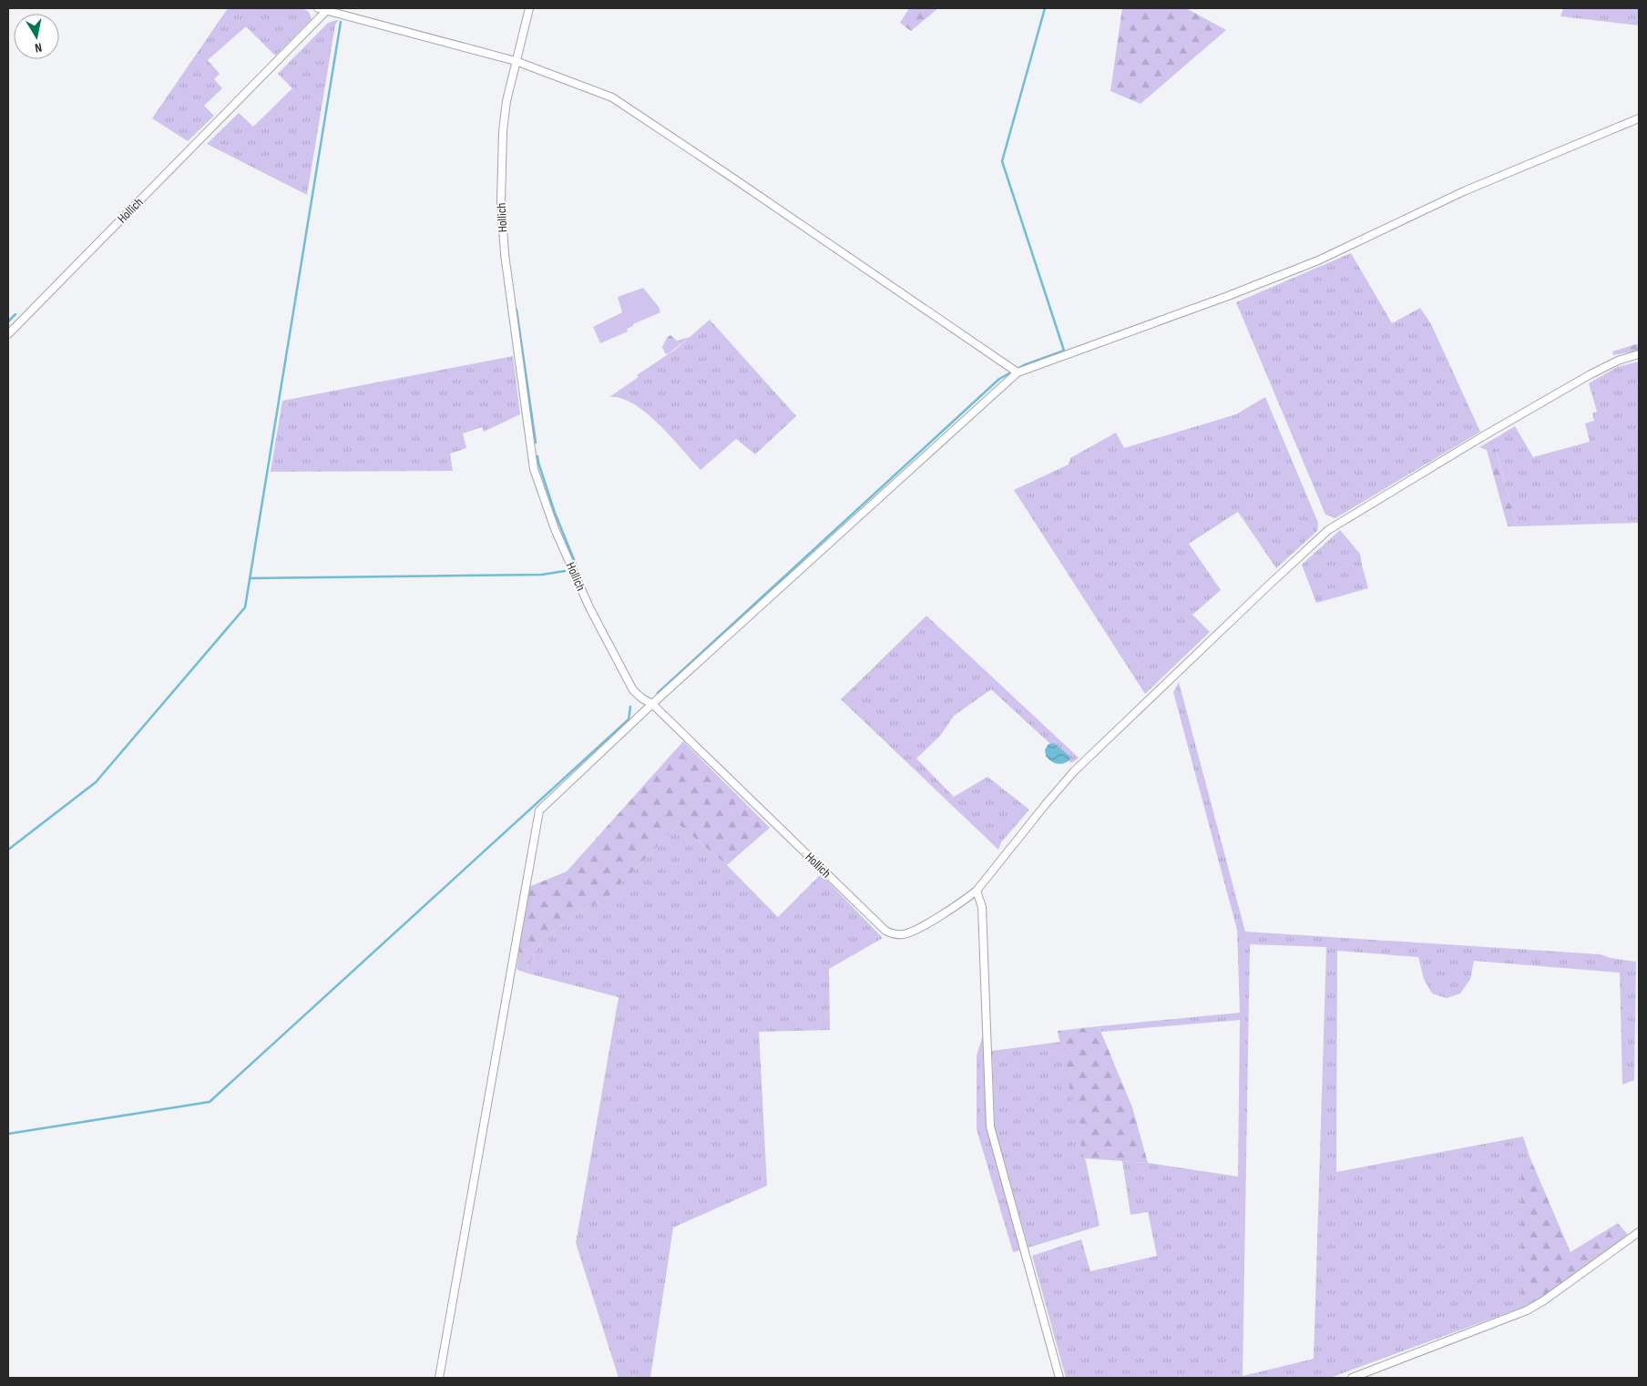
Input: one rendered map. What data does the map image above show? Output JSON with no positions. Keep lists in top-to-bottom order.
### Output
{
  "streets": {
    "street": ["Hollich"]
  },
  "north": "bottom"
}
